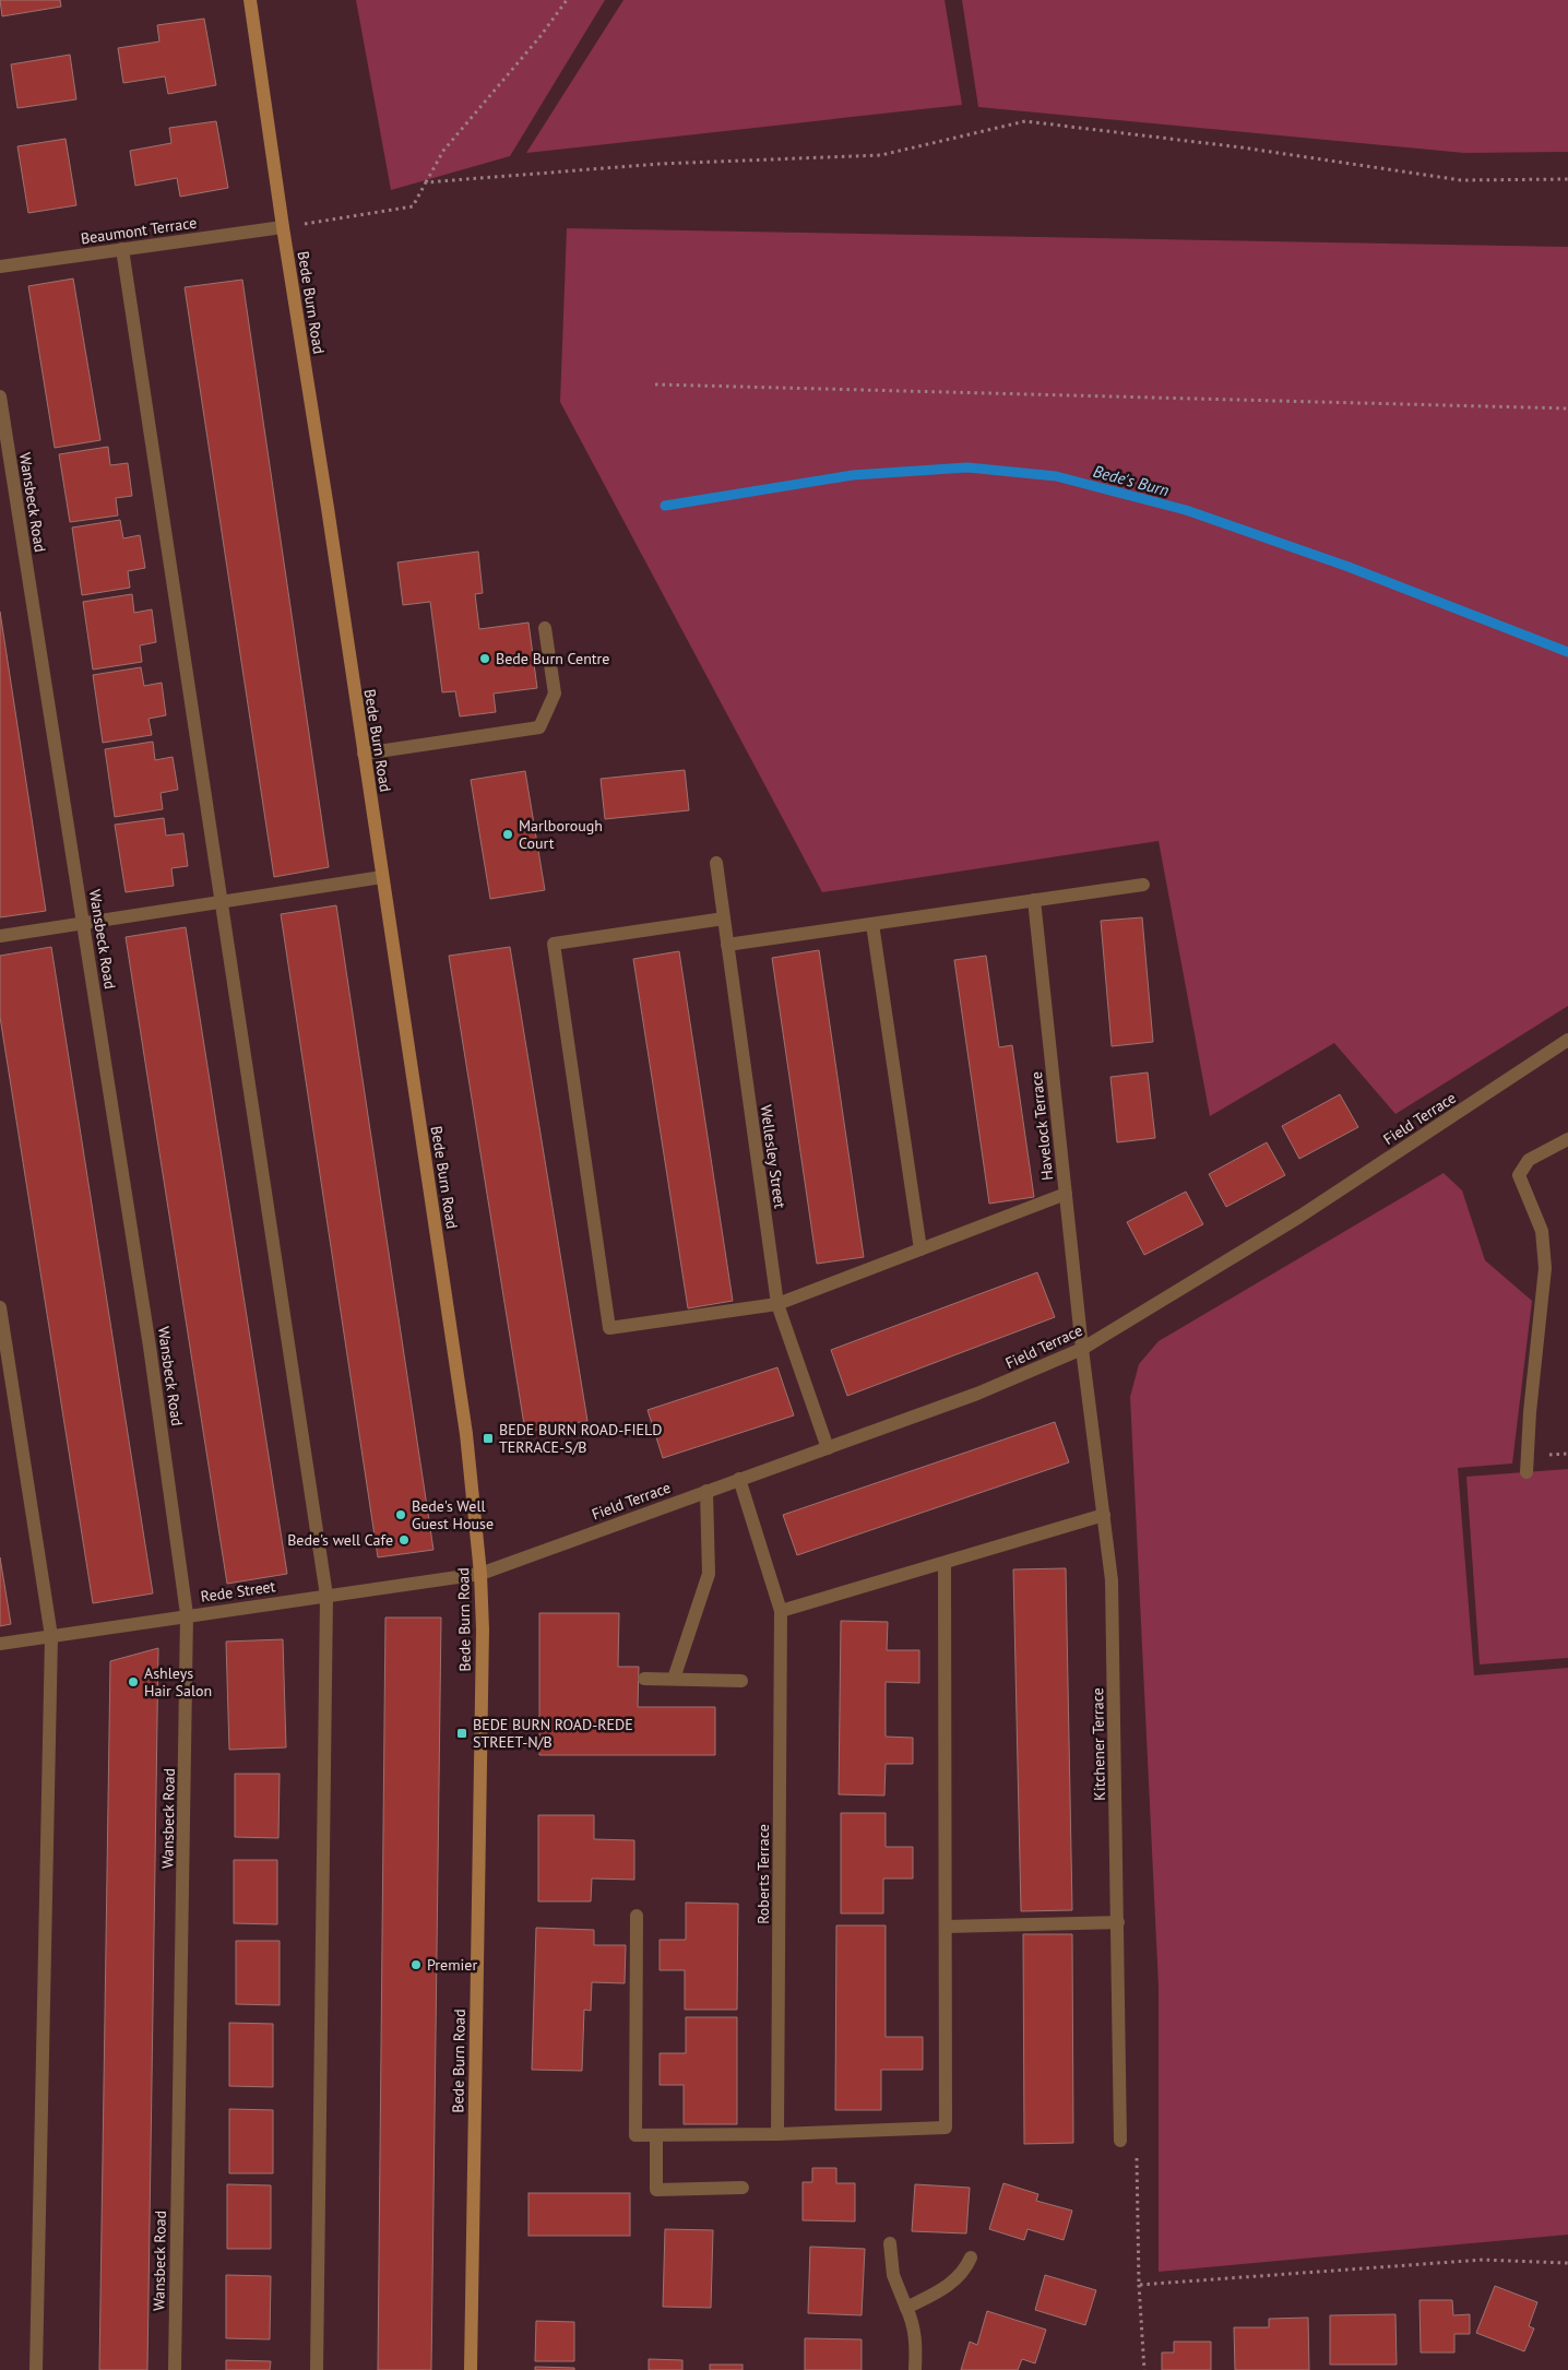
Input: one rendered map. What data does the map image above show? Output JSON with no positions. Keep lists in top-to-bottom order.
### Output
{
  "streets": {
    "main road": ["Bede Burn Road"],
    "street": [
      "Beaumont Terrace",
      "Wansbeck Road",
      "Field Terrace",
      "Havelock Terrace",
      "Wellesley Street",
      "Rede Street",
      "Kitchener Terrace",
      "Roberts Terrace"
    ]
  },
  "crossings": [
    ["Beaumont Terrace", "Bede Burn Road"],
    ["Bede Burn Road", "Field Terrace"],
    ["Bede Burn Road", "Rede Street"],
    ["Wansbeck Road", "Rede Street"],
    ["Field Terrace", "Havelock Terrace"],
    ["Field Terrace", "Wellesley Street"],
    ["Field Terrace", "Rede Street"],
    ["Field Terrace", "Kitchener Terrace"],
    ["Field Terrace", "Roberts Terrace"],
    ["Havelock Terrace", "Kitchener Terrace"]
  ],
  "water": ["Bede's Burn"],
  "places": {
    "other": [
      "Bede Burn Centre",
      "Marlborough Court",
      "Bede's Well Guest House",
      "Bede's well Cafe",
      "Ashleys Hair Salon",
      "Premier"
    ],
    "transit": ["BEDE BURN ROAD-FIELD TERRACE-S/B", "BEDE BURN ROAD-REDE STREET-N/B"]
  }
}
